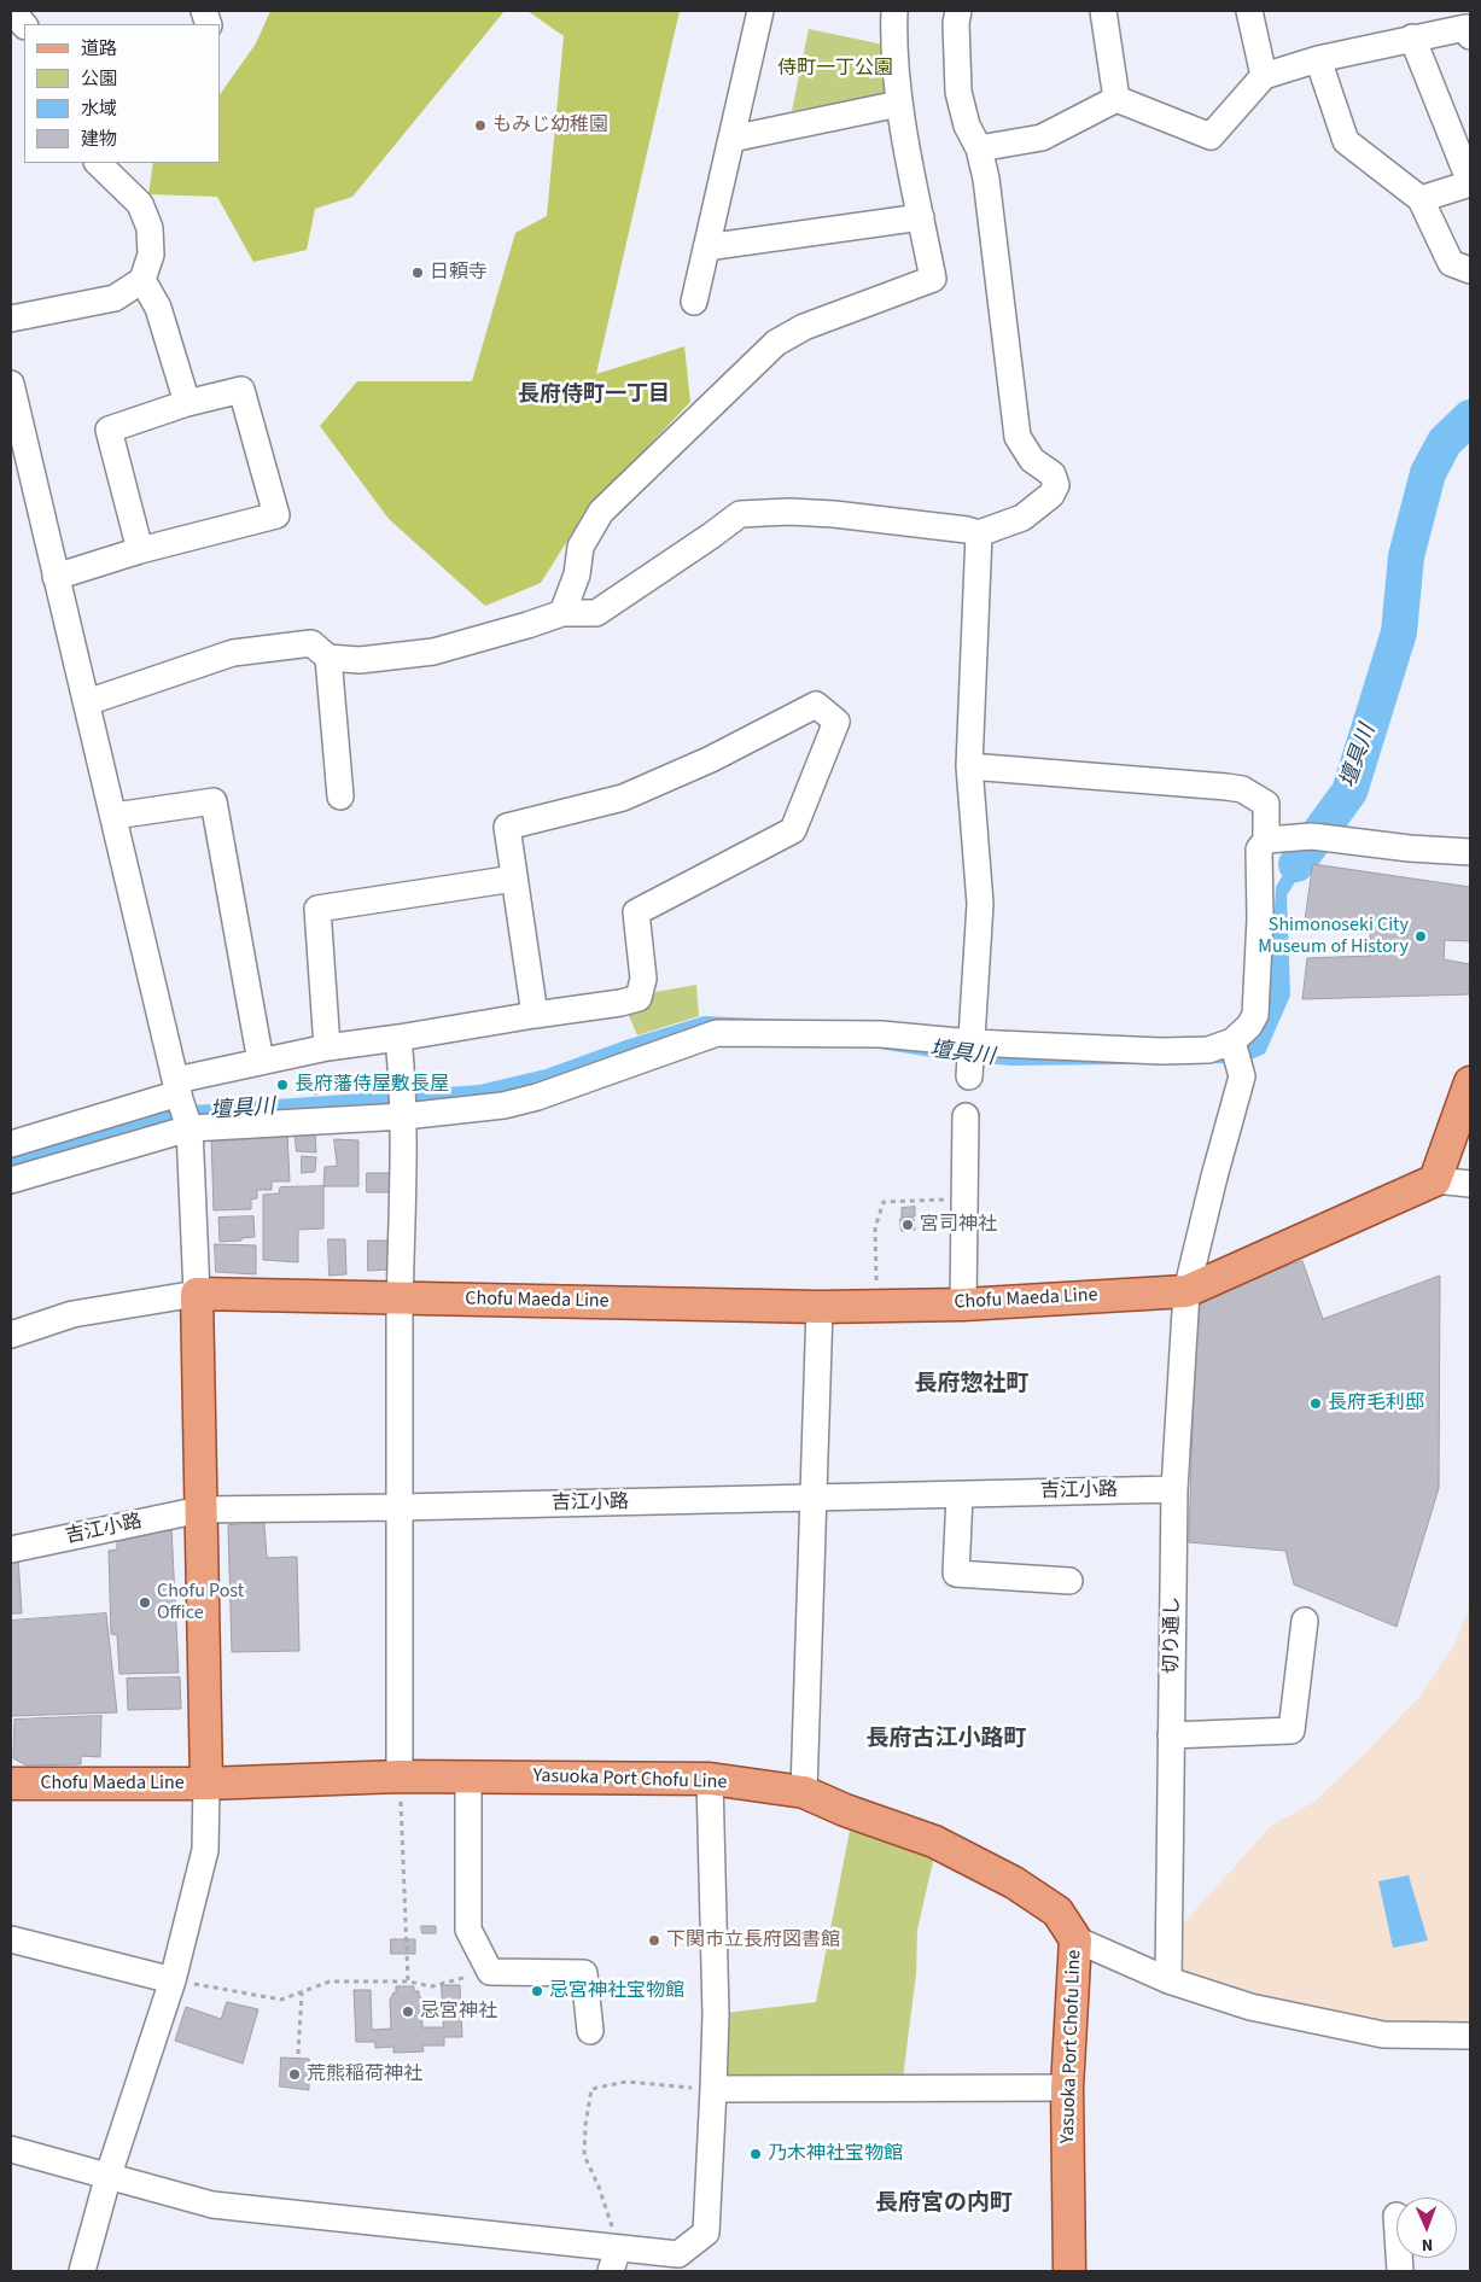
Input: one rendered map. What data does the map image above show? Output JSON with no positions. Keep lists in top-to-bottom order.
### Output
{
  "streets": {
    "main road": ["Chofu Maeda Line", "Yasuoka Port Chofu Line"],
    "street": ["吉江小路", "切り通し"]
  },
  "crossings": [
    ["Chofu Maeda Line", "吉江小路"],
    ["Chofu Maeda Line", "切り通し"],
    ["Chofu Maeda Line", "Yasuoka Port Chofu Line"],
    ["吉江小路", "切り通し"]
  ],
  "districts": [
    "長府侍町一丁目",
    "長府惣社町",
    "長府古江小路町",
    "長府宮の内町"
  ],
  "water": ["壇具川"],
  "parks": ["侍町一丁公園"],
  "places": [
    "もみじ幼稚園",
    "日頼寺",
    "Shimonoseki City Museum of History",
    "長府藩侍屋敷長屋",
    "宮司神社",
    "長府毛利邸",
    "Chofu Post Office",
    "下関市立長府図書館",
    "忌宮神社宝物館",
    "忌宮神社",
    "荒熊稲荷神社",
    "乃木神社宝物館"
  ],
  "legend": [
    "道路",
    "公園",
    "水域",
    "建物"
  ],
  "north": "bottom"
}
